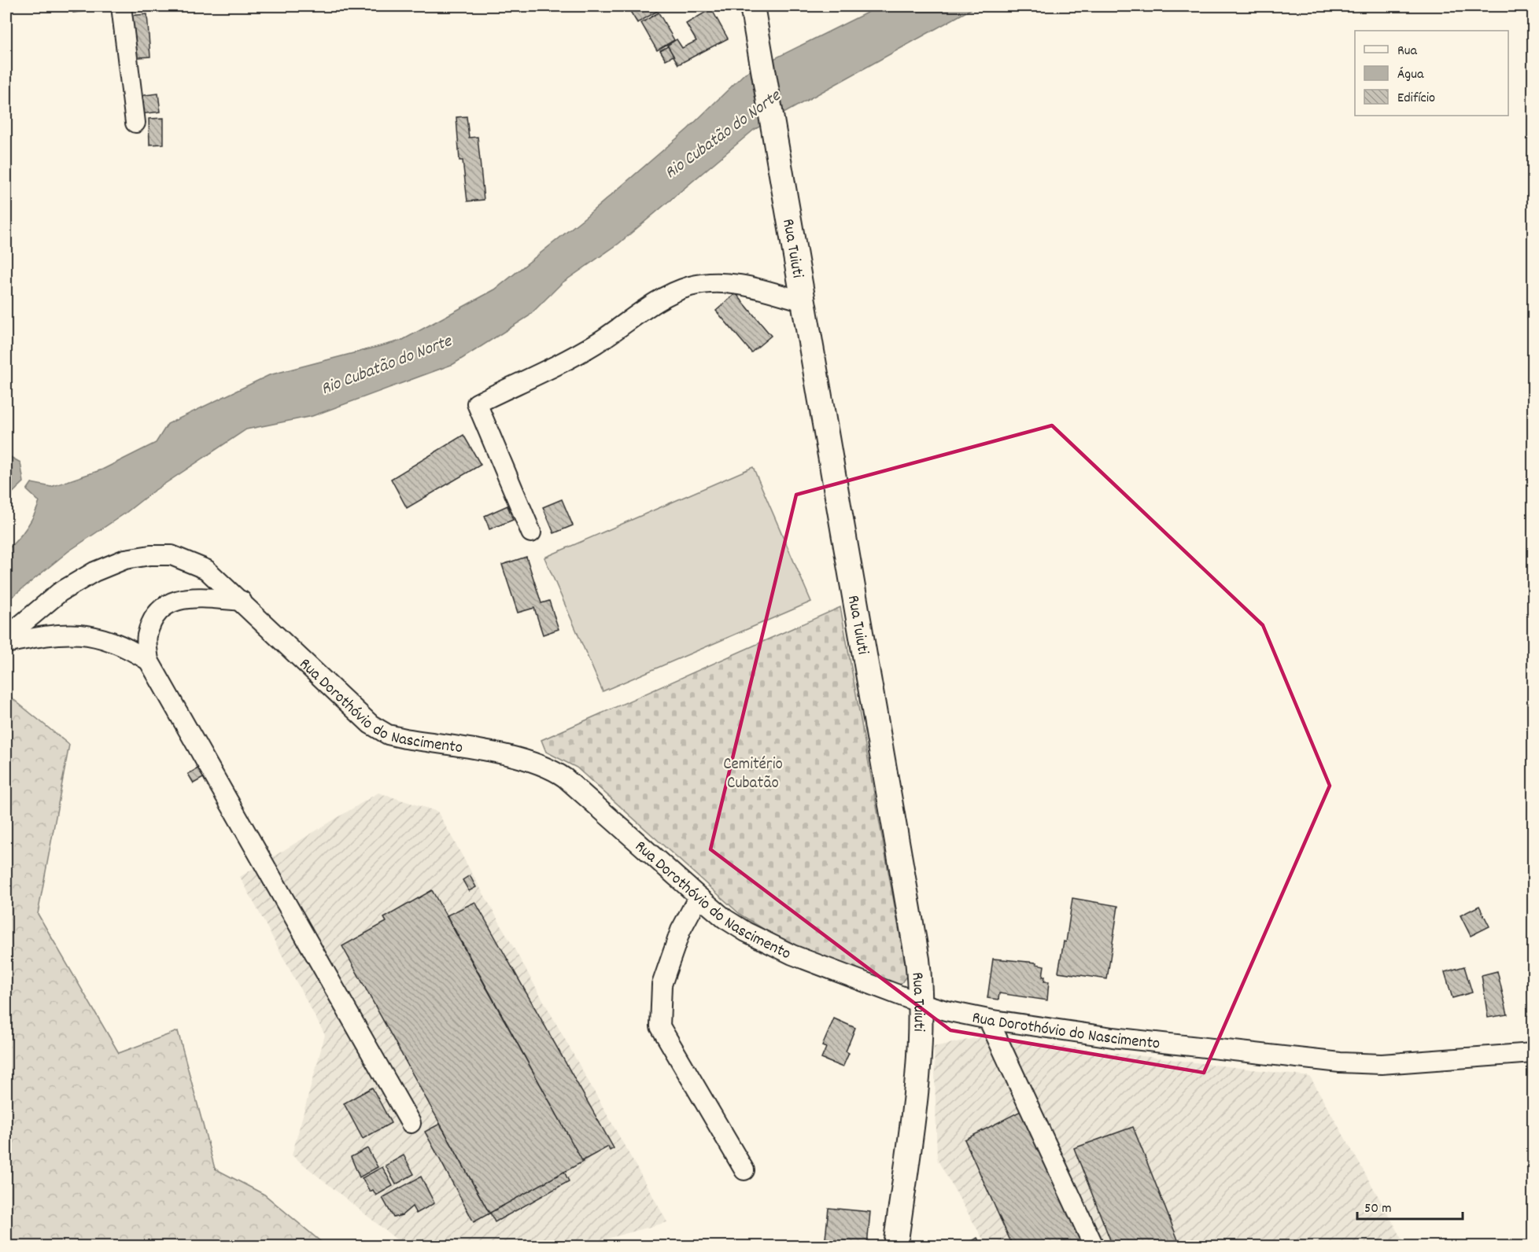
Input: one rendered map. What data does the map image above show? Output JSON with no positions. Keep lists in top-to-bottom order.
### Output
{
  "streets": {
    "main road": ["Rua Tuiuti"],
    "street": ["Rua Dorothóvio do Nascimento"]
  },
  "crossings": [
    ["Rua Tuiuti", "Rua Dorothóvio do Nascimento"]
  ],
  "water": ["Rio Cubatão do Norte"],
  "parks": ["Cemitério Cubatão"],
  "legend": ["Rua", "Água", "Edifício"],
  "scale_bar": "50 m"
}
